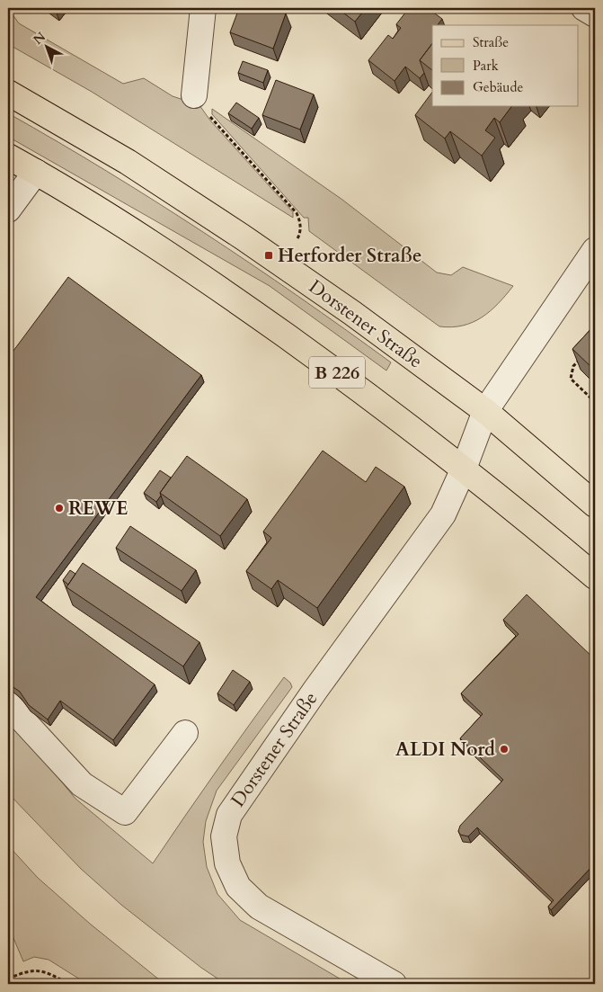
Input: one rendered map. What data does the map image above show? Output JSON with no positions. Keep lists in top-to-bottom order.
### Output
{
  "streets": {
    "main road": ["Dorstener Straße", "B 226"]
  },
  "crossings": [
    ["Dorstener Straße", "B 226"]
  ],
  "places": {
    "transit": ["Herforder Straße"],
    "other": ["REWE", "ALDI Nord"]
  },
  "legend": ["Straße", "Park", "Gebäude"],
  "north": "top left"
}
